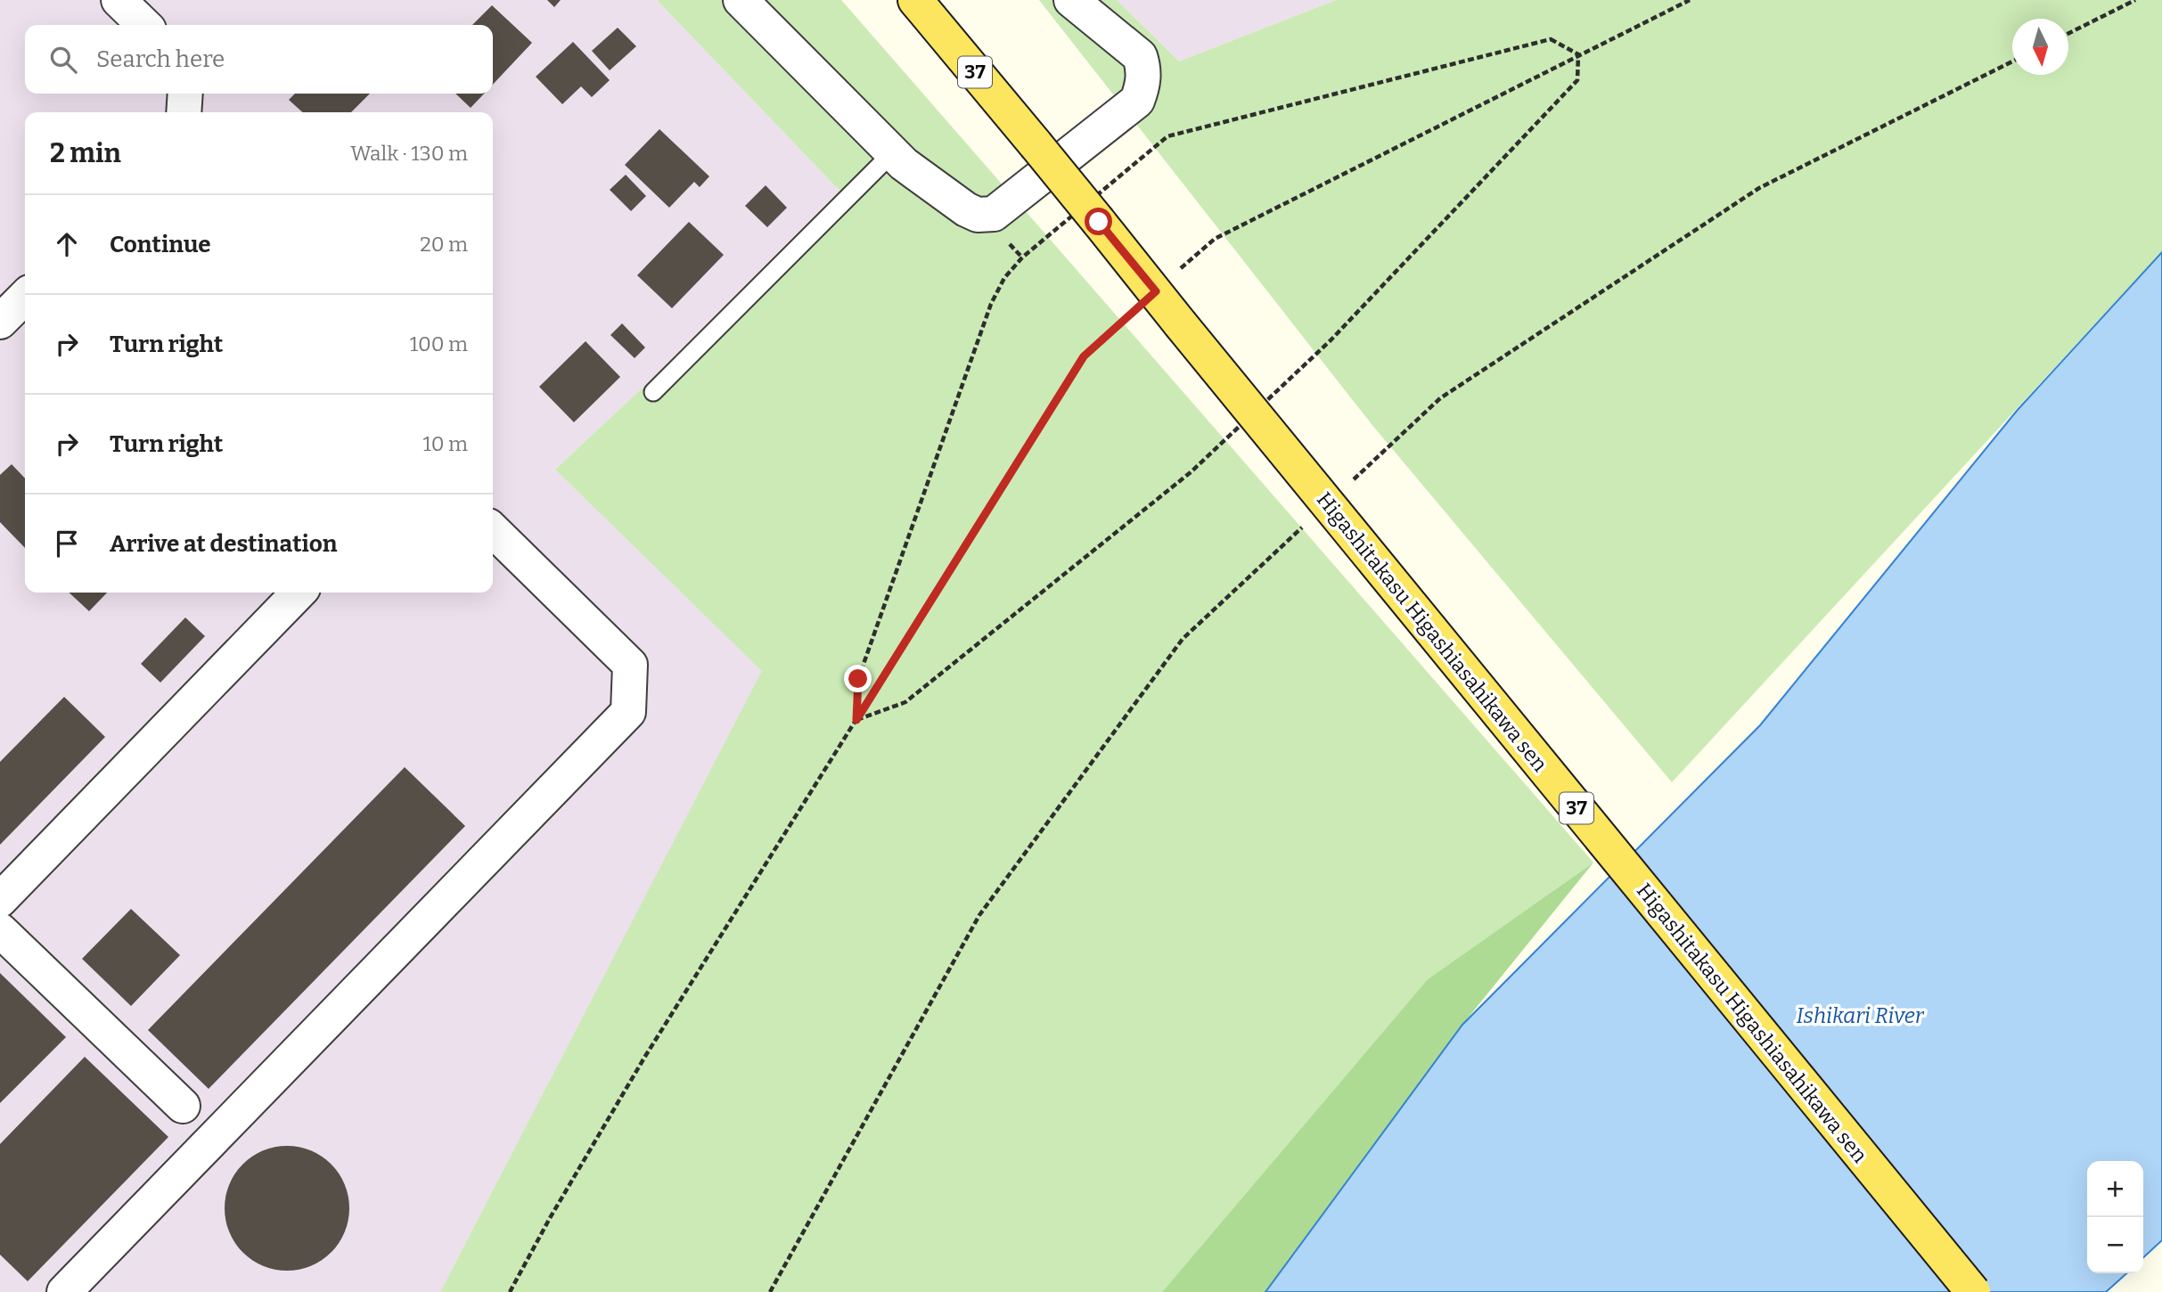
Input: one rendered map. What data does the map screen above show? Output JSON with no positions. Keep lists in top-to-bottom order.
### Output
{
  "streets": {
    "main road": ["37", "Higashitakasu Higashiasahikawa sen"]
  },
  "water": ["Ishikari River"],
  "north": "bottom",
  "page": {
    "search": "Search here",
    "heading": ["2 min", "Walk · 130 m"],
    "list": [
      ["Continue", "20 m"],
      ["Turn right", "100 m"],
      ["Turn right", "10 m"],
      "Arrive at destination"
    ],
    "map_buttons": ["+", "−"]
  }
}
